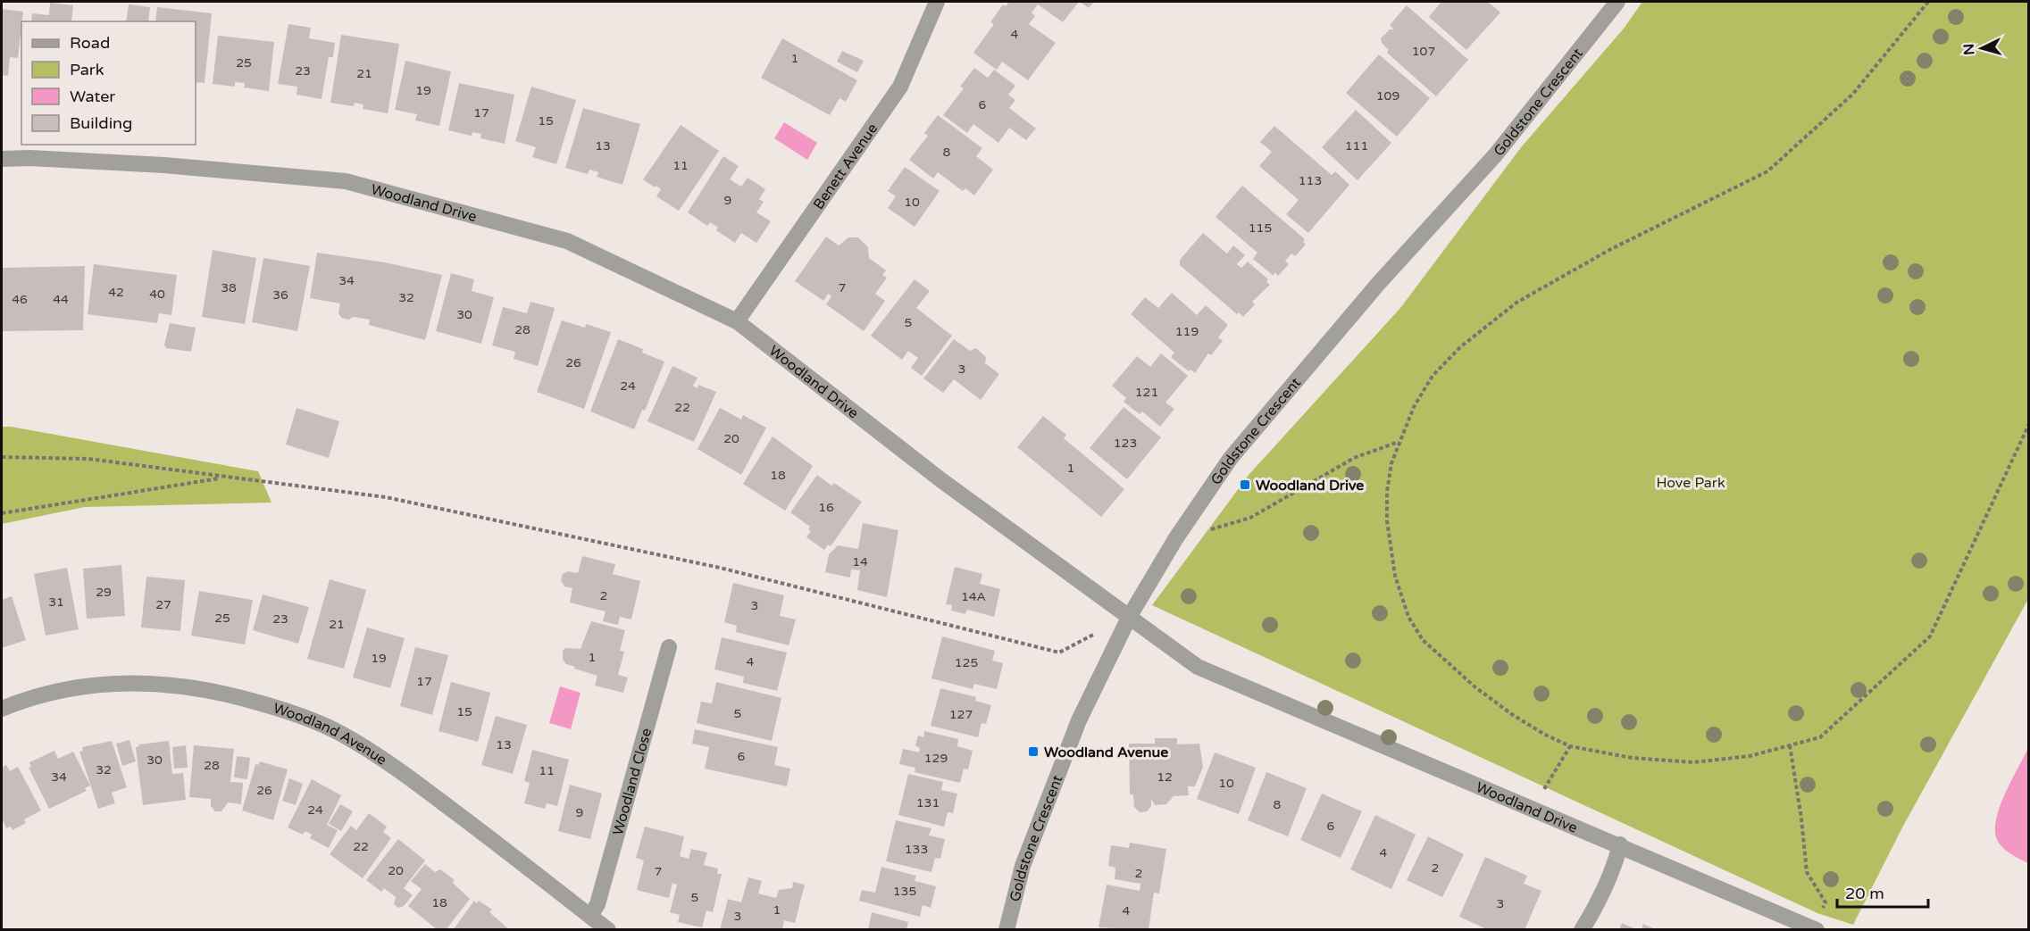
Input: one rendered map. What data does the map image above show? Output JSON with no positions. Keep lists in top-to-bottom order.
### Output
{
  "streets": {
    "street": [
      "Goldstone Crescent",
      "Benett Avenue",
      "Woodland Drive",
      "Woodland Avenue",
      "Woodland Close"
    ]
  },
  "crossings": [
    ["Goldstone Crescent", "Woodland Drive"],
    ["Benett Avenue", "Woodland Drive"],
    ["Woodland Avenue", "Woodland Close"]
  ],
  "parks": ["Hove Park"],
  "places": {
    "transit": ["Woodland Drive", "Woodland Avenue"]
  },
  "house_numbers": [
    "4",
    "107",
    "1",
    "25",
    "23",
    "21",
    "19",
    "109",
    "6",
    "17",
    "15",
    "13",
    "111",
    "8",
    "11",
    "113",
    "9",
    "10",
    "115",
    "34",
    "38",
    "7",
    "42",
    "40",
    "36",
    "32",
    "46",
    "44",
    "30",
    "5",
    "28",
    "119",
    "26",
    "3",
    "24",
    "121",
    "22",
    "20",
    "123",
    "1",
    "18",
    "16",
    "14",
    "29",
    "2",
    "14A",
    "31",
    "27",
    "3",
    "25",
    "23",
    "21",
    "1",
    "19",
    "4",
    "125",
    "17",
    "15",
    "5",
    "127",
    "13",
    "6",
    "129",
    "30",
    "28",
    "32",
    "11",
    "34",
    "12",
    "10",
    "26",
    "131",
    "8",
    "24",
    "9",
    "6",
    "22",
    "133",
    "4",
    "2",
    "20",
    "7",
    "2",
    "135",
    "5",
    "18",
    "3",
    "1",
    "4",
    "3"
  ],
  "legend": [
    "Road",
    "Park",
    "Water",
    "Building"
  ],
  "scale_bar": "20 m",
  "north": "left"
}
